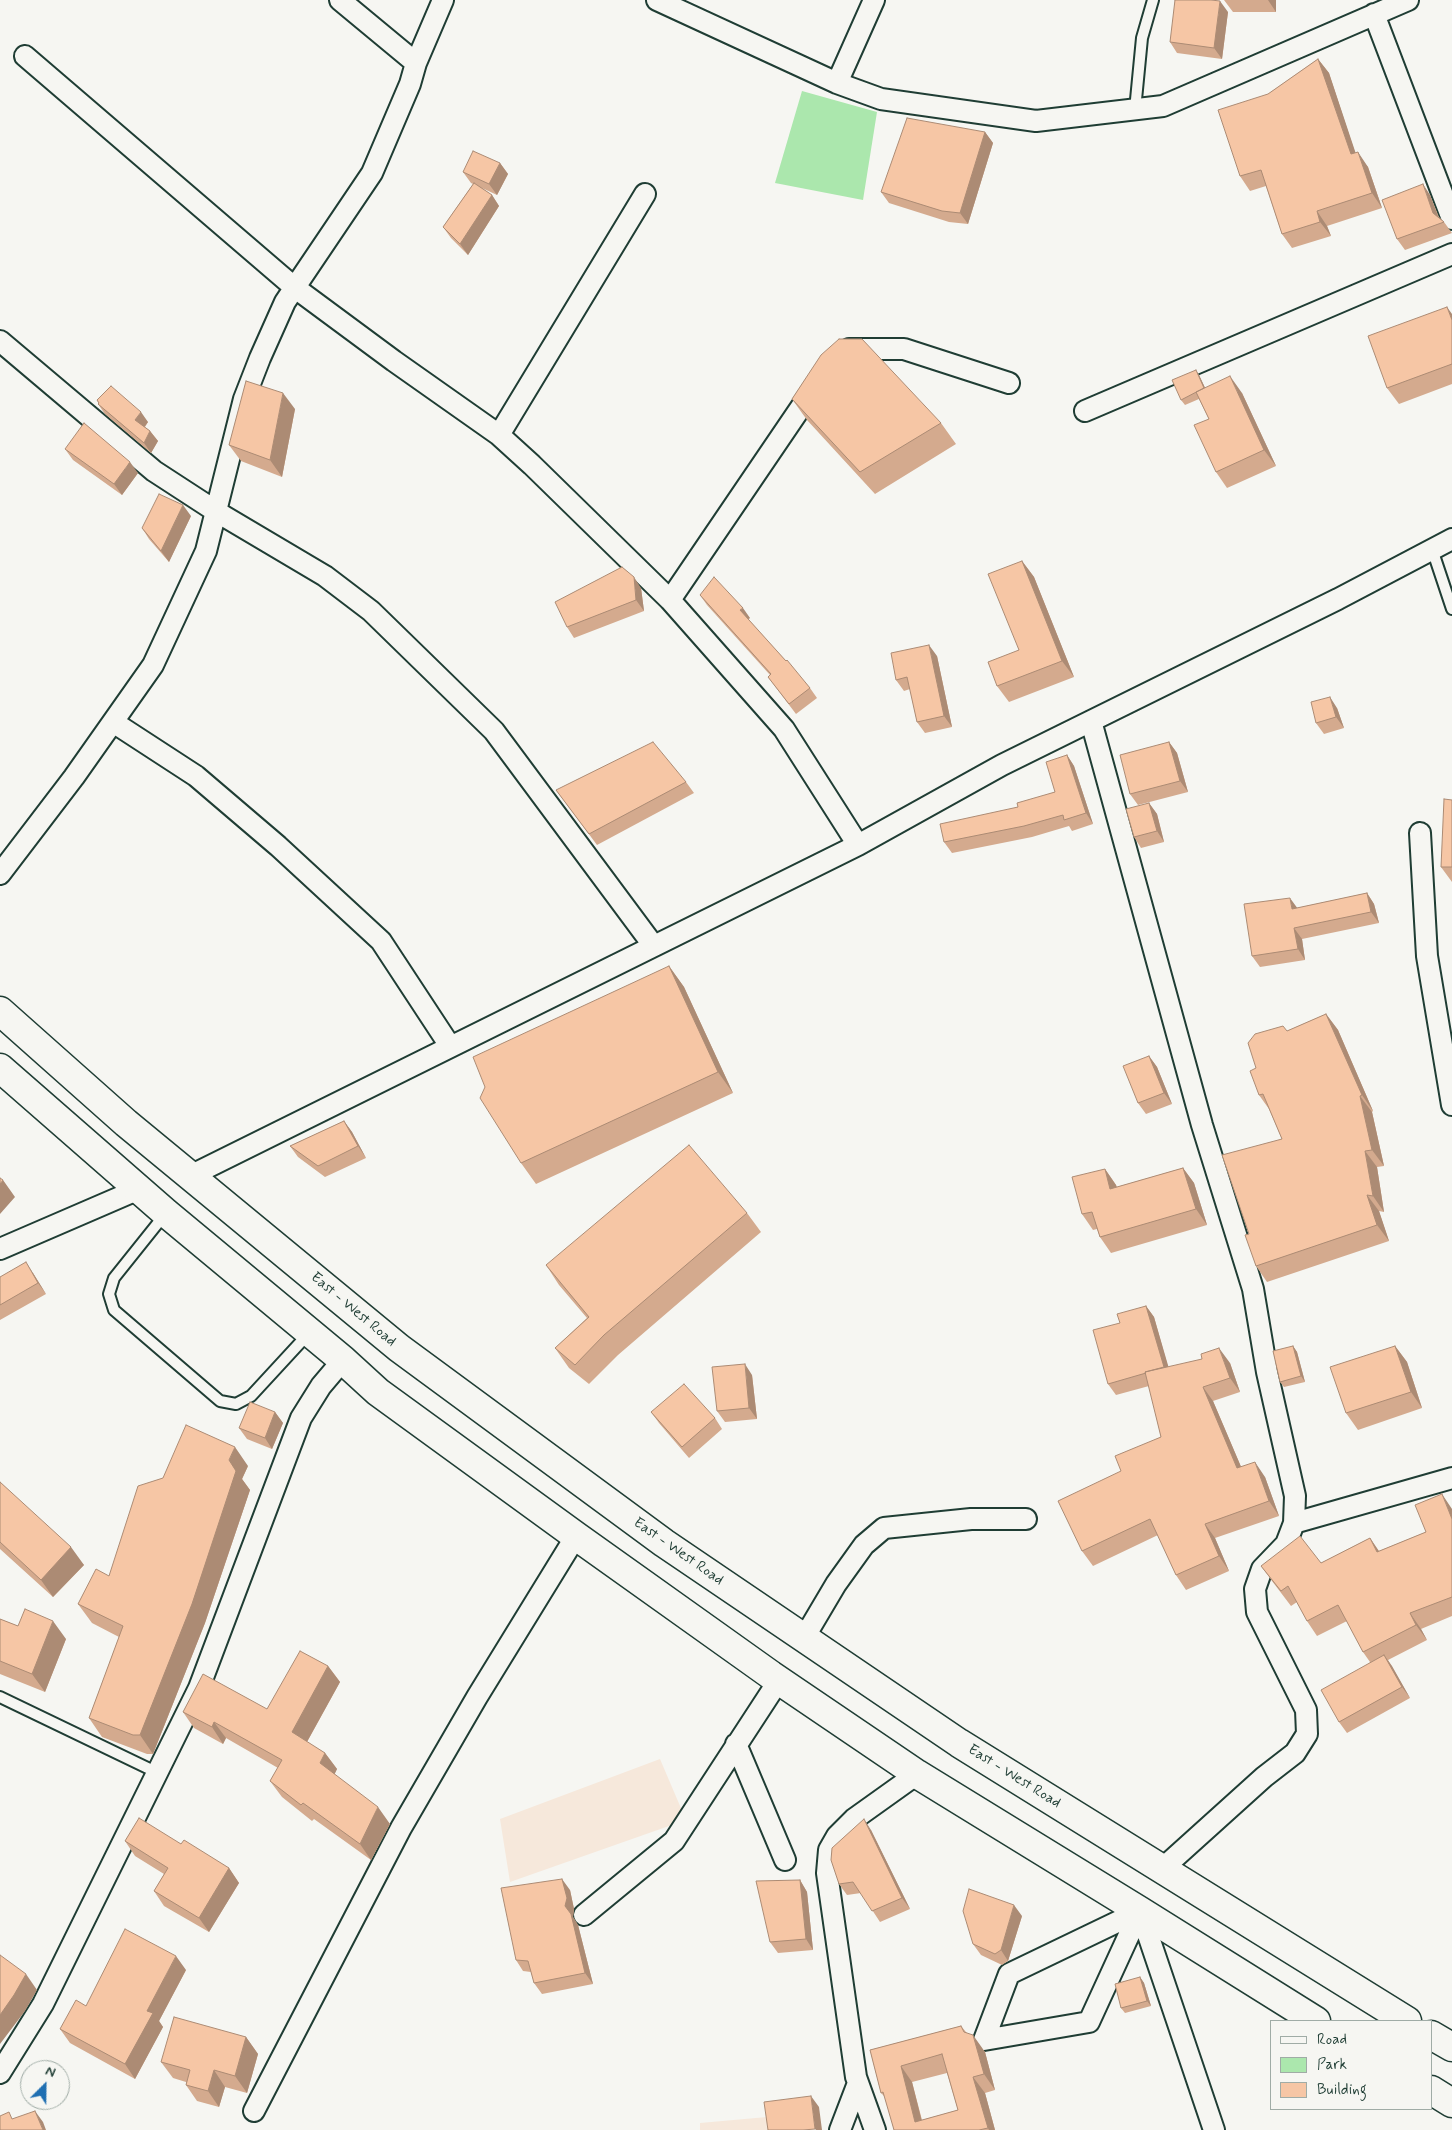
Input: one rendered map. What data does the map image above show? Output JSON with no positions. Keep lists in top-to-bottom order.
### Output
{
  "streets": {
    "main road": ["East - West Road"]
  },
  "legend": ["Road", "Park", "Building"],
  "north": "top right"
}
